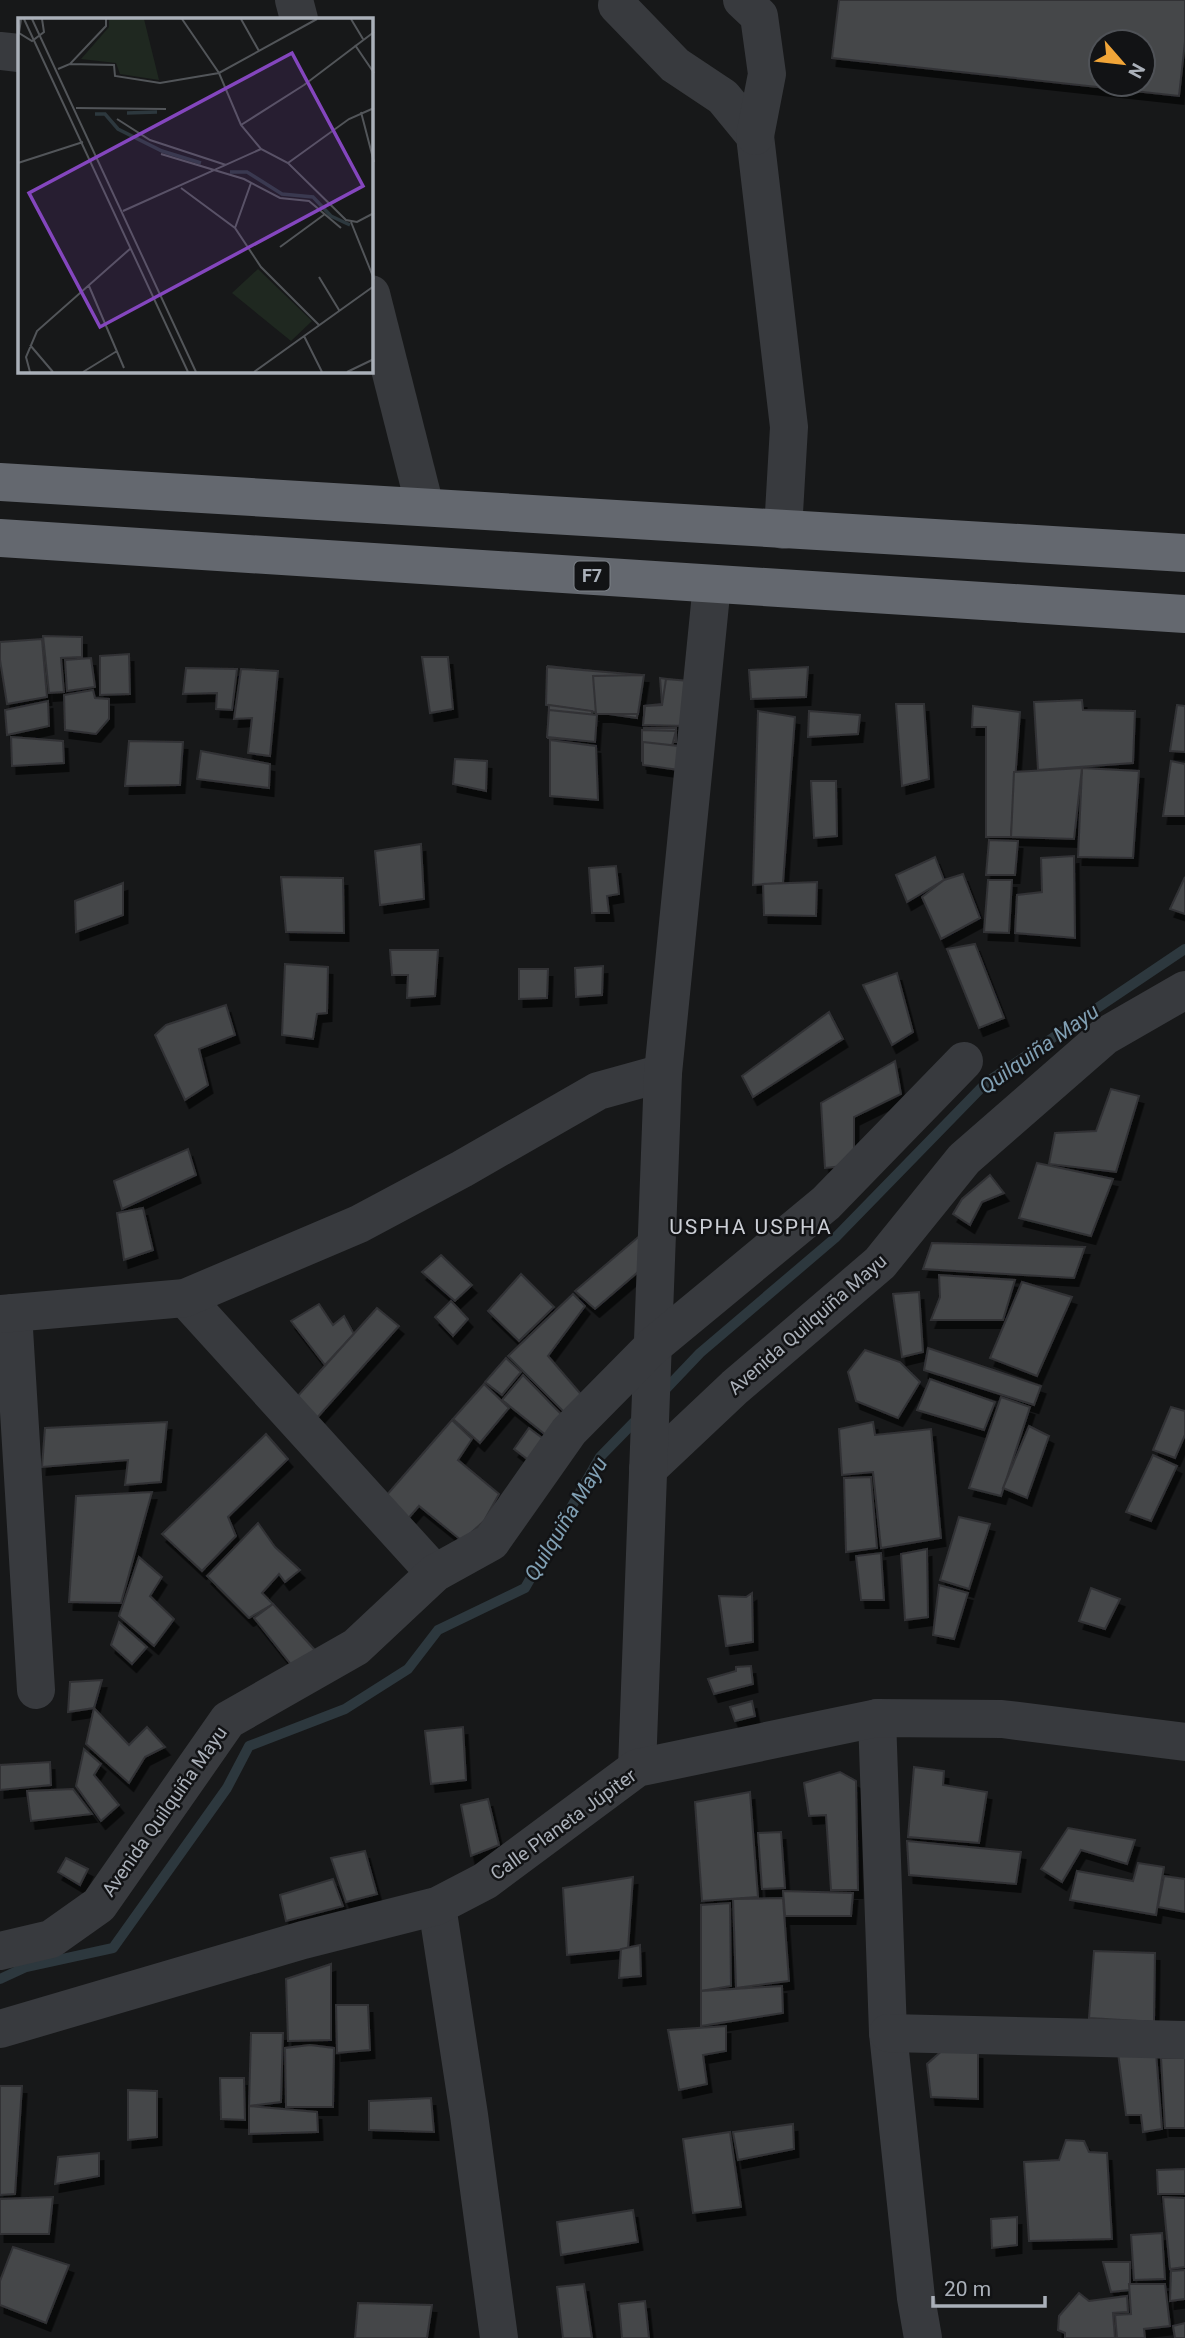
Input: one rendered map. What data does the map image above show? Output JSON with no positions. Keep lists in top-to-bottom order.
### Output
{
  "streets": {
    "highway": ["F7"],
    "street": ["Avenida Quilquiña Mayu", "Calle Planeta Júpiter"]
  },
  "districts": ["USPHA USPHA"],
  "water": ["Quilquiña Mayu"],
  "scale_bar": "20 m",
  "north": "bottom right"
}
